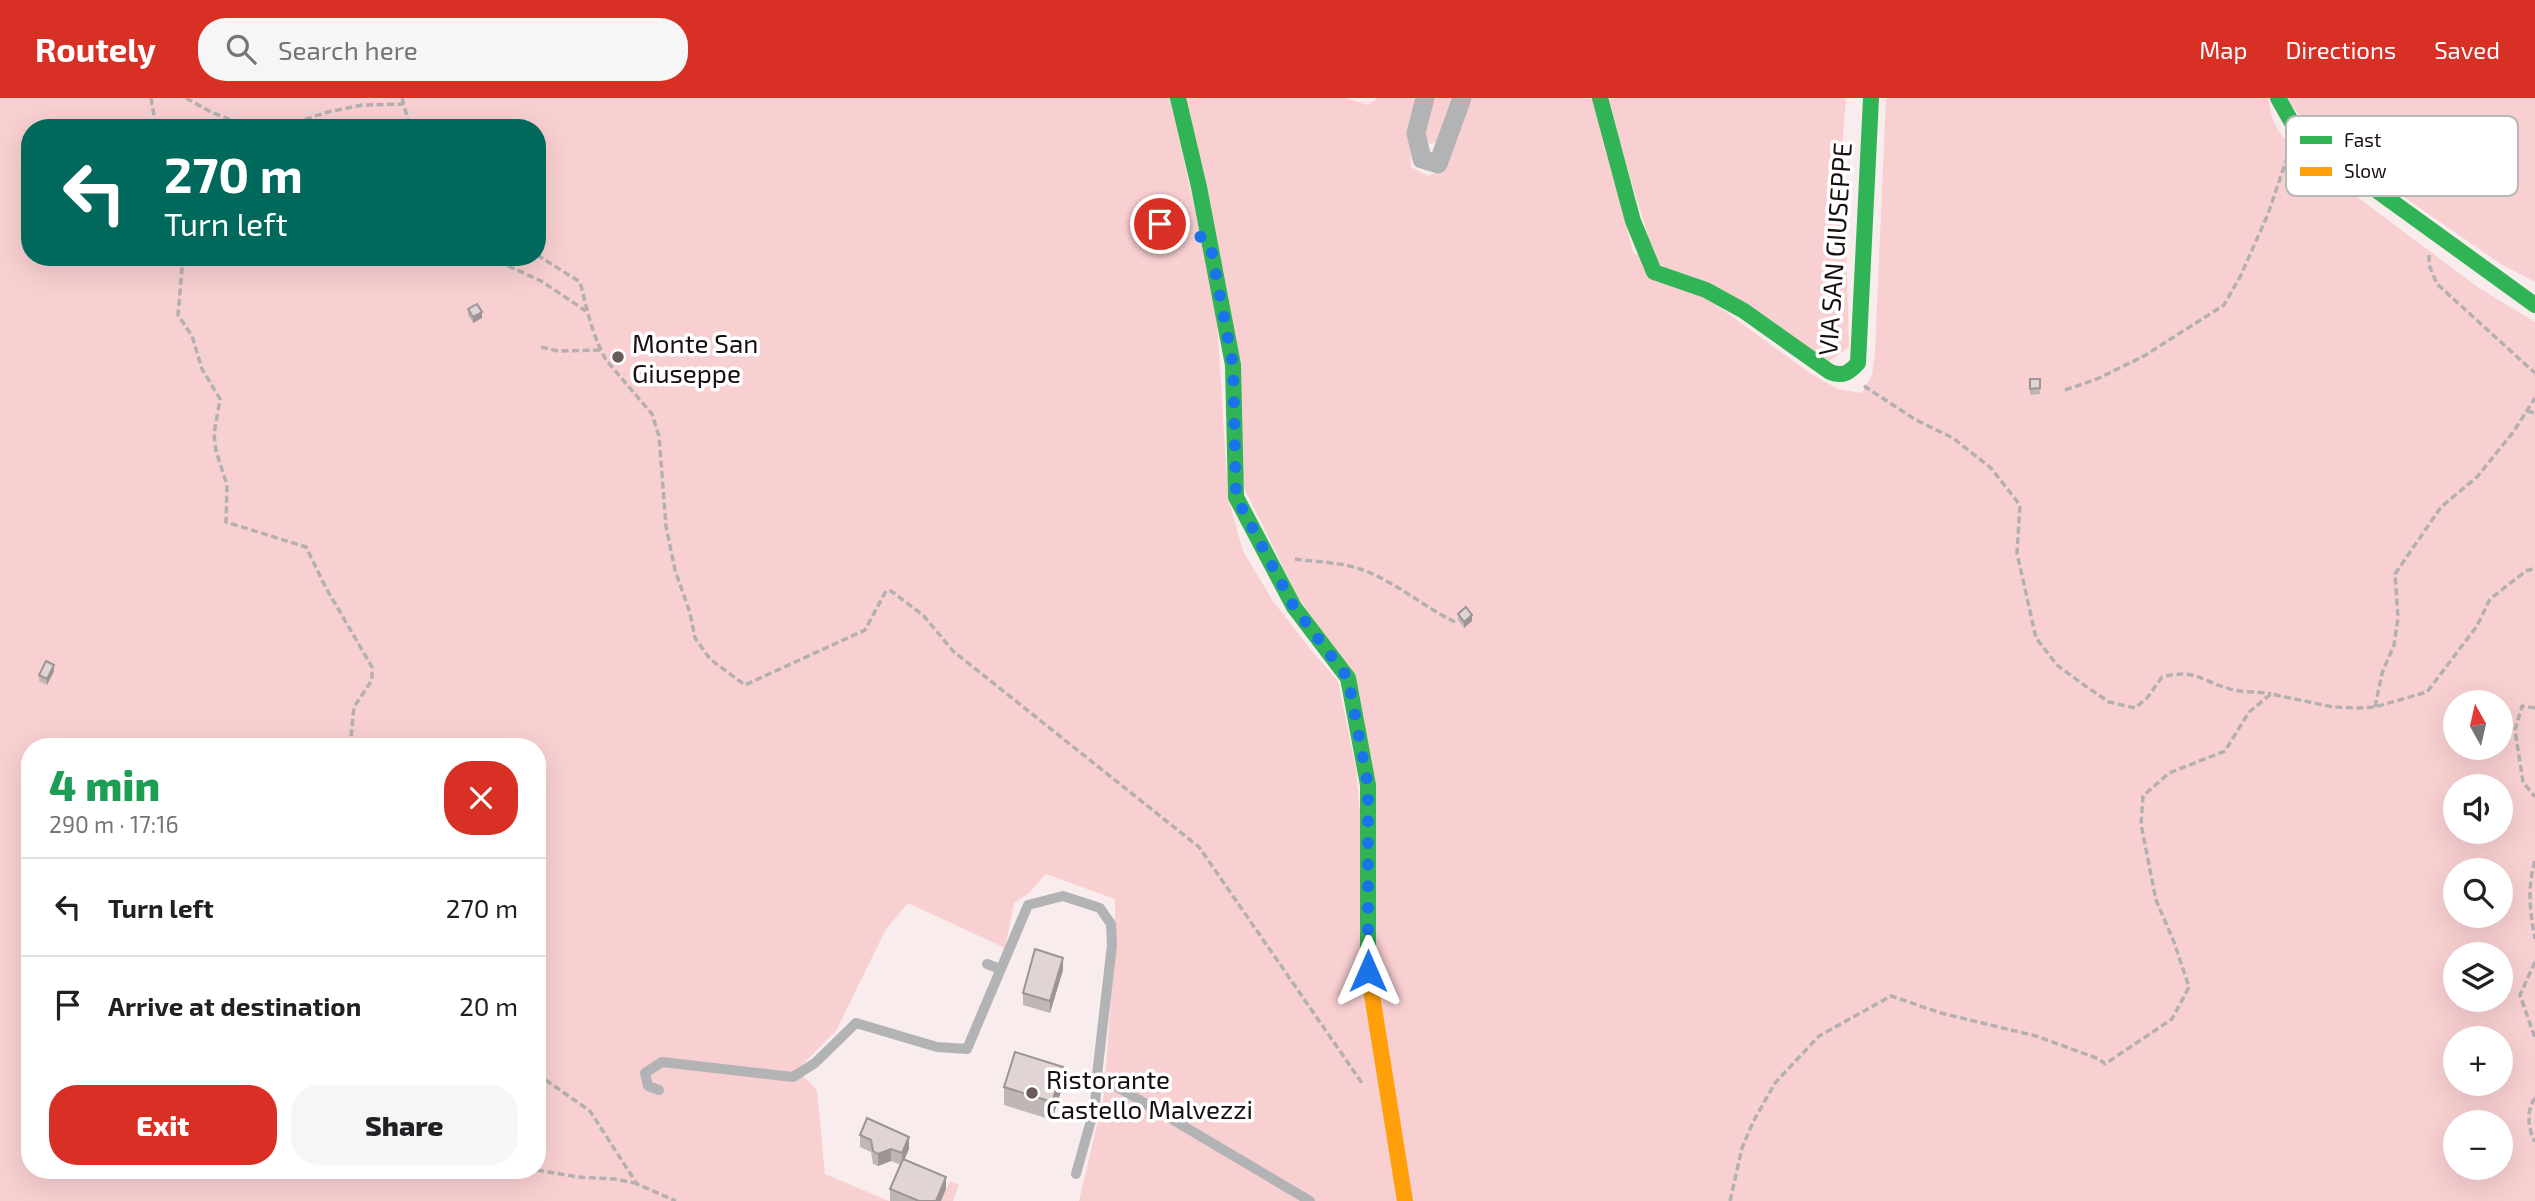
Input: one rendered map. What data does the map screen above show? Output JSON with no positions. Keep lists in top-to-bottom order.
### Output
{
  "streets": {
    "street": ["VIA SAN GIUSEPPE"]
  },
  "places": ["Monte San Giuseppe", "Ristorante Castello Malvezzi"],
  "legend": ["Fast", "Slow"],
  "north": "top",
  "page": {
    "header": "Routely",
    "search": "Search here",
    "nav": ["Map", "Directions", "Saved"],
    "turn": ["270 m", "Turn left"],
    "map_buttons": ["+", "−"],
    "heading": ["4 min", "290 m · 17:16"],
    "list": [
      {
        "name": "Turn left",
        "value": "270 m"
      },
      {
        "name": "Arrive at destination",
        "value": "20 m"
      }
    ],
    "buttons": ["Exit", "Share"]
  }
}
